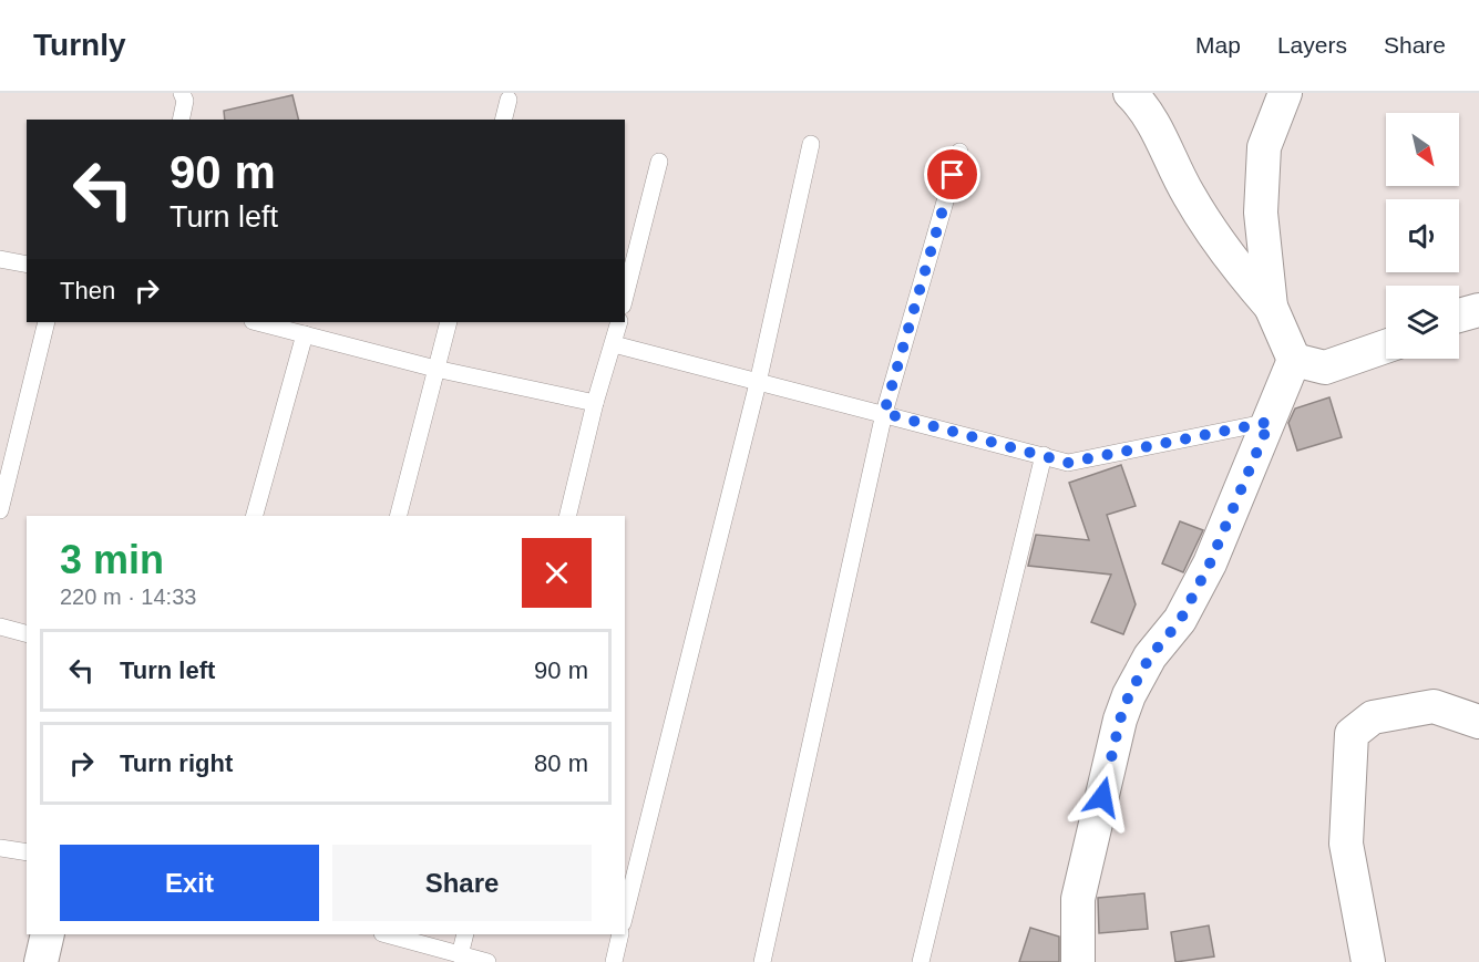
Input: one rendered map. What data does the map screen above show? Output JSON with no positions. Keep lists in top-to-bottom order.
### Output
{
  "north": "bottom right",
  "page": {
    "header": "Turnly",
    "nav": ["Map", "Layers", "Share"],
    "turn": ["90 m", "Turn left"],
    "then": "Then",
    "heading": ["3 min", "220 m · 14:33"],
    "list": [
      {
        "name": "Turn left",
        "value": "90 m"
      },
      {
        "name": "Turn right",
        "value": "80 m"
      }
    ],
    "buttons": ["Exit", "Share"]
  }
}
